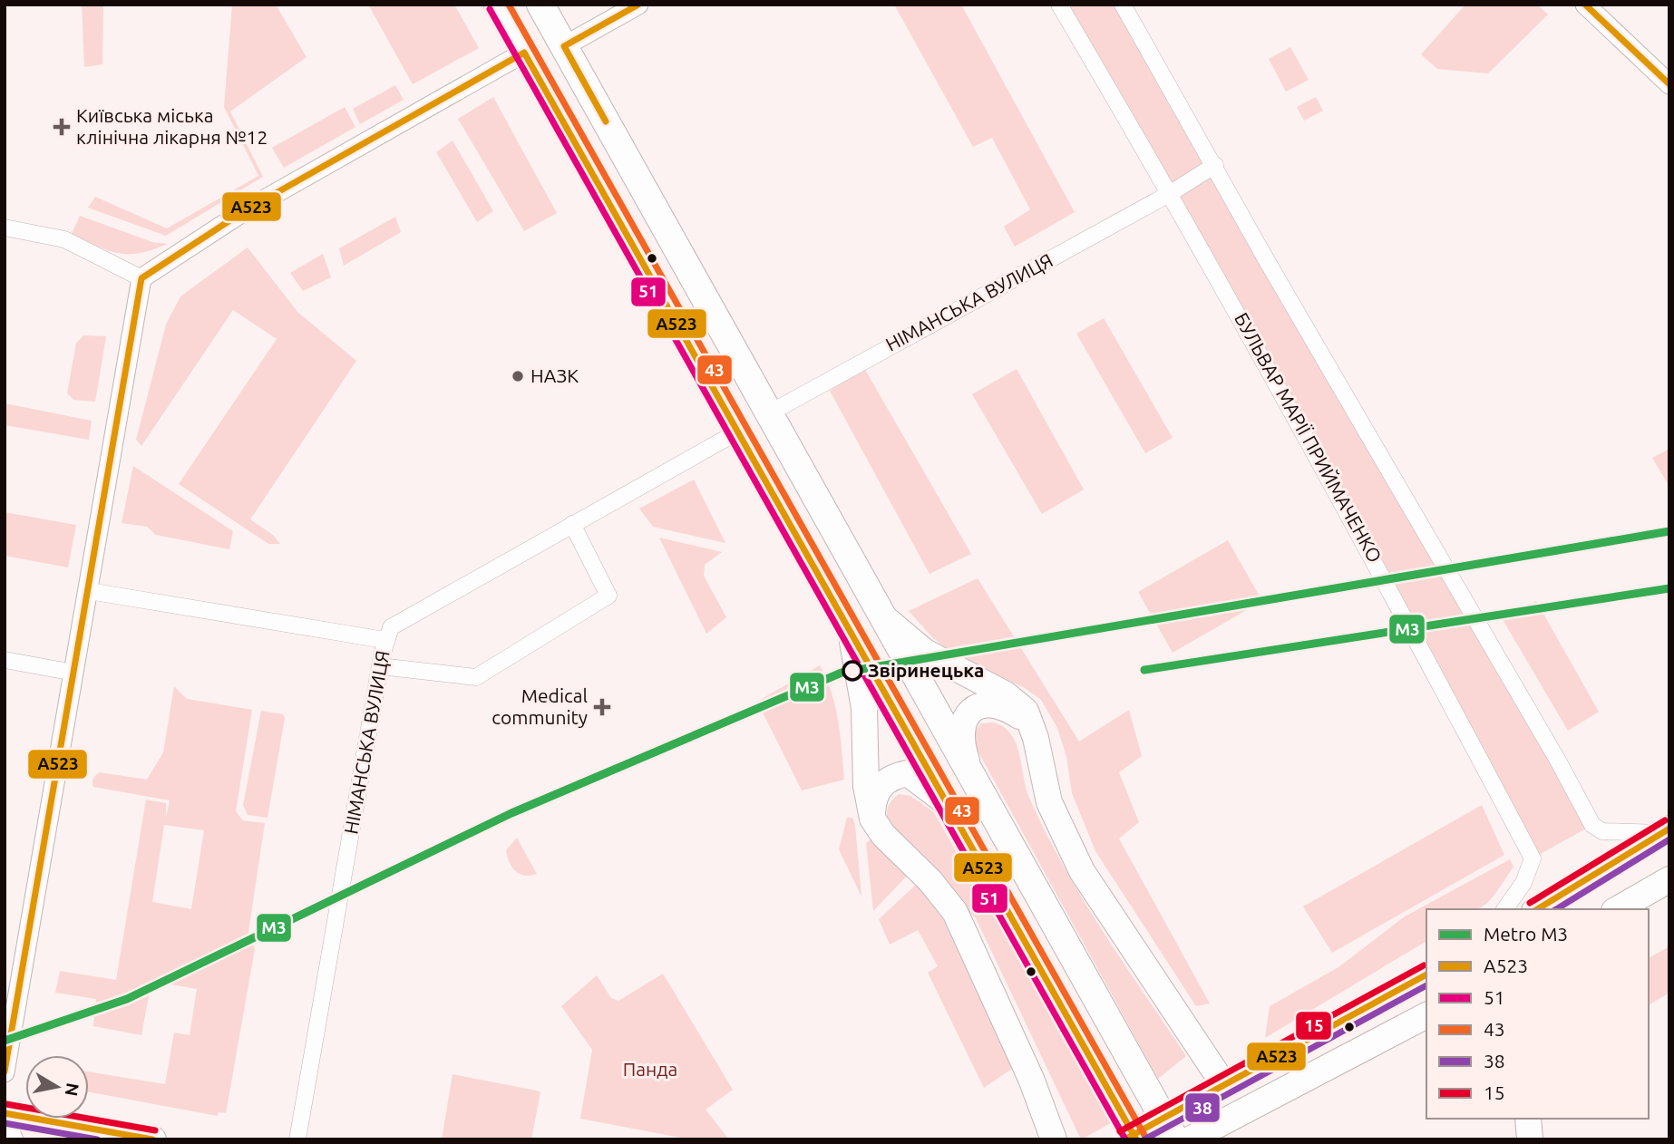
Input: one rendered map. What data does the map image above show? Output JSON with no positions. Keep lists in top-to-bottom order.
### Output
{
  "streets": {
    "street": ["НІМАНСЬКА ВУЛИЦЯ", "БУЛЬВАР МАРІЇ ПРИЙМАЧЕНКО"]
  },
  "crossings": [
    ["НІМАНСЬКА ВУЛИЦЯ", "БУЛЬВАР МАРІЇ ПРИЙМАЧЕНКО"]
  ],
  "parks": ["Панда"],
  "places": {
    "health": ["Київська міська клінічна лікарня №12", "Medical community"],
    "other": ["НАЗК", "Звіринецька"]
  },
  "lines": [
    "transit line А523",
    "transit line 43",
    "transit line 51",
    "metro line M3",
    "transit line 15",
    "transit line 38"
  ],
  "legend": [
    "Metro M3",
    "А523",
    "51",
    "43",
    "38",
    "15"
  ],
  "north": "right"
}
